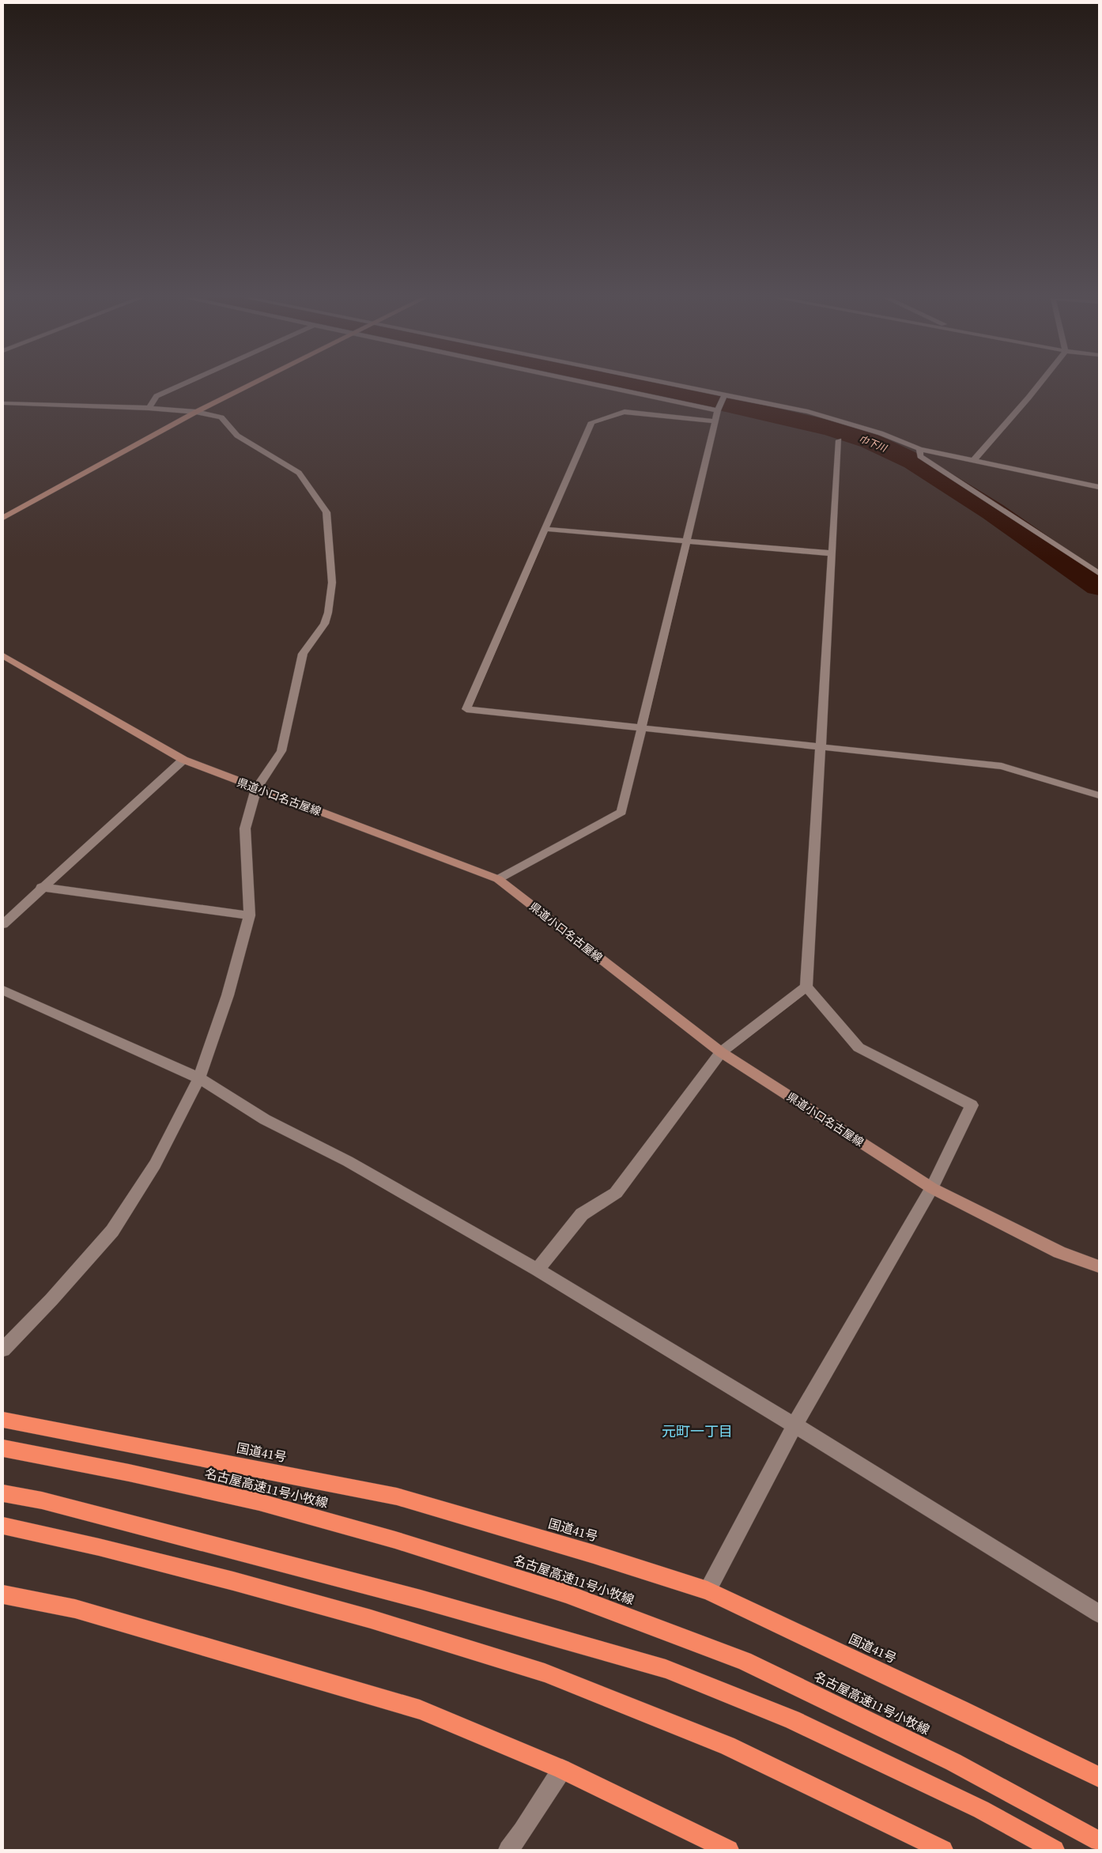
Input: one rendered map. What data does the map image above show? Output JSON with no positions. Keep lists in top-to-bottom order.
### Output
{
  "streets": {
    "highway": ["国道41号", "名古屋高速11号小牧線"],
    "main road": ["県道小口名古屋線"]
  },
  "districts": ["元町一丁目"],
  "water": ["巾下川"]
}
